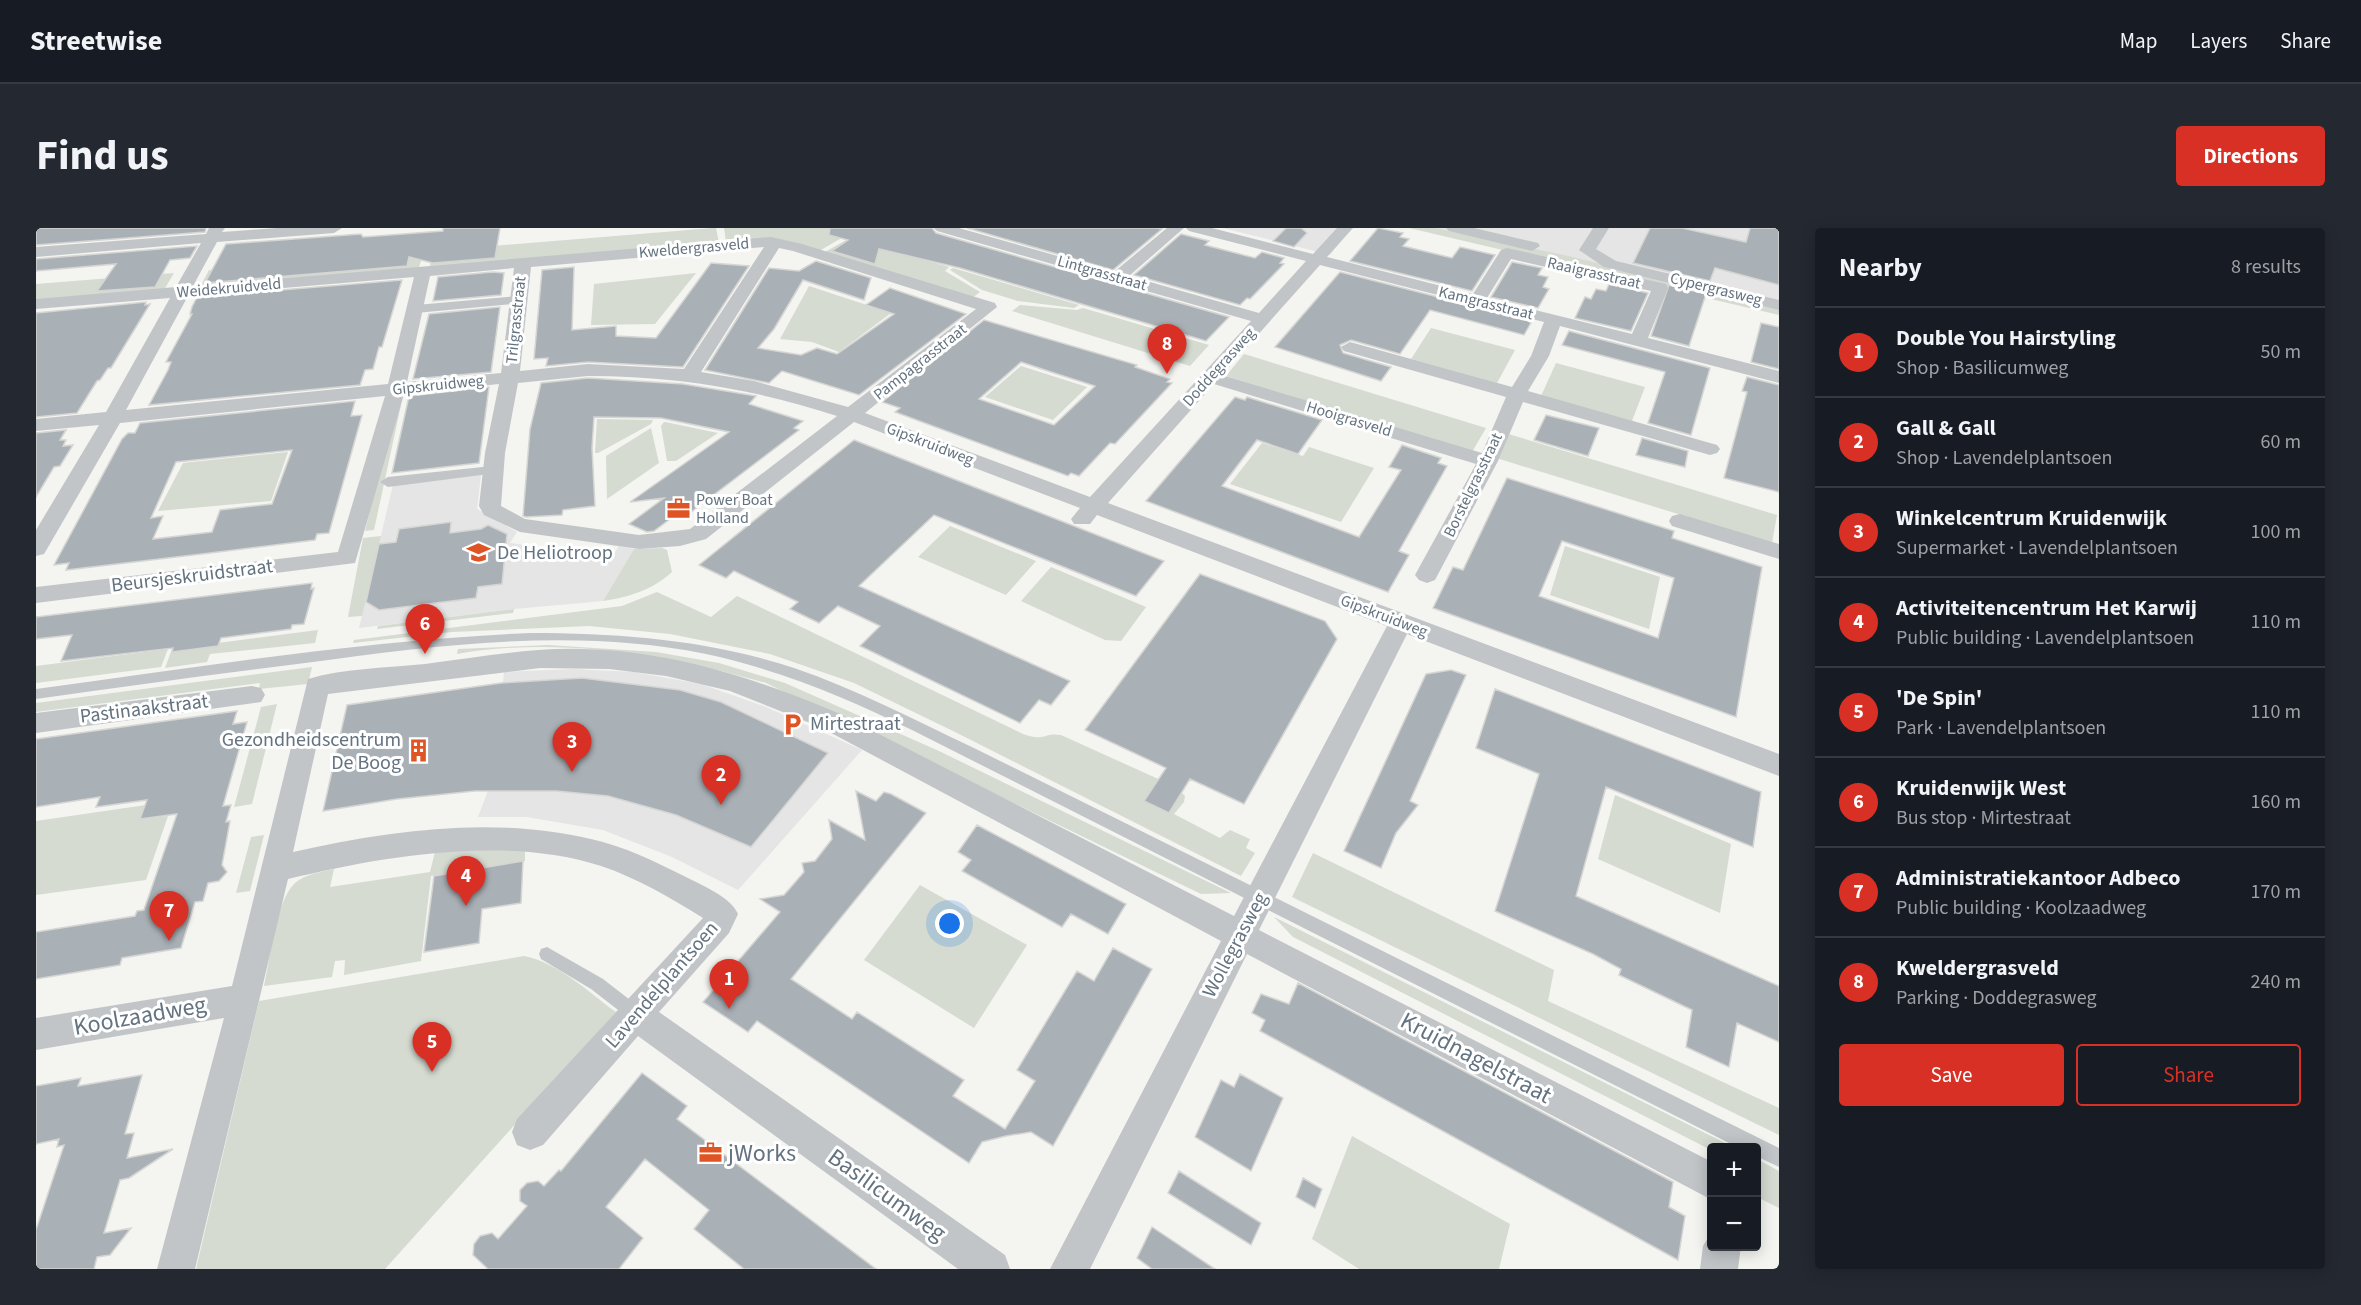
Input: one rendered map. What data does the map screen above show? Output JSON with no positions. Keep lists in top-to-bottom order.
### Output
{
  "streets": {
    "street": [
      "Kweldergrasveld",
      "Lintgrasstraat",
      "Raaigrasstraat",
      "Weidekruidveld",
      "Cypergrasweg",
      "Kamgrasstraat",
      "Trilgrasstraat",
      "Pampagrasstraat",
      "Doddegrasweg",
      "Gipskruidweg",
      "Hooigrasveld",
      "Borstelgrasstraat",
      "Beursjeskruidstraat",
      "Pastinaakstraat",
      "Wollegrasweg",
      "Lavendelplantsoen",
      "Koolzaadweg",
      "Kruidnagelstraat",
      "Basilicumweg"
    ]
  },
  "crossings": [
    ["Kweldergrasveld", "Weidekruidveld"],
    ["Kweldergrasveld", "Trilgrasstraat"],
    ["Kweldergrasveld", "Pampagrasstraat"],
    ["Lintgrasstraat", "Doddegrasweg"],
    ["Raaigrasstraat", "Kamgrasstraat"],
    ["Kamgrasstraat", "Doddegrasweg"],
    ["Kamgrasstraat", "Borstelgrasstraat"],
    ["Trilgrasstraat", "Pampagrasstraat"],
    ["Trilgrasstraat", "Gipskruidweg"],
    ["Pampagrasstraat", "Gipskruidweg"],
    ["Doddegrasweg", "Gipskruidweg"],
    ["Doddegrasweg", "Hooigrasveld"],
    ["Gipskruidweg", "Beursjeskruidstraat"],
    ["Gipskruidweg", "Wollegrasweg"],
    ["Hooigrasveld", "Borstelgrasstraat"],
    ["Wollegrasweg", "Kruidnagelstraat"],
    ["Lavendelplantsoen", "Basilicumweg"]
  ],
  "places": {
    "office": ["Power Boat Holland", "jWorks"],
    "school or university": ["De Heliotroop"],
    "parking": ["Mirtestraat"],
    "building": ["Gezondheidscentrum De Boog"]
  },
  "page": {
    "header": "Streetwise",
    "nav": ["Map", "Layers", "Share"],
    "title": "Find us",
    "buttons": [
      "Directions",
      ["Save", "Share"]
    ],
    "heading": ["Nearby", "8 results"],
    "list": [
      {
        "mark": "1",
        "name": "Double You Hairstyling",
        "note": "Shop · Basilicumweg",
        "value": "50 m"
      },
      {
        "mark": "2",
        "name": "Gall & Gall",
        "note": "Shop · Lavendelplantsoen",
        "value": "60 m"
      },
      {
        "mark": "3",
        "name": "Winkelcentrum Kruidenwijk",
        "note": "Supermarket · Lavendelplantsoen",
        "value": "100 m"
      },
      {
        "mark": "4",
        "name": "Activiteitencentrum Het Karwij",
        "note": "Public building · Lavendelplantsoen",
        "value": "110 m"
      },
      {
        "mark": "5",
        "name": "'De Spin'",
        "note": "Park · Lavendelplantsoen",
        "value": "110 m"
      },
      {
        "mark": "6",
        "name": "Kruidenwijk West",
        "note": "Bus stop · Mirtestraat",
        "value": "160 m"
      },
      {
        "mark": "7",
        "name": "Administratiekantoor Adbeco",
        "note": "Public building · Koolzaadweg",
        "value": "170 m"
      },
      {
        "mark": "8",
        "name": "Kweldergrasveld",
        "note": "Parking · Doddegrasweg",
        "value": "240 m"
      }
    ],
    "pins": [
      "8",
      "6",
      "3",
      "2",
      "4",
      "7",
      "1",
      "5"
    ],
    "map_buttons": ["+", "−"]
  }
}
